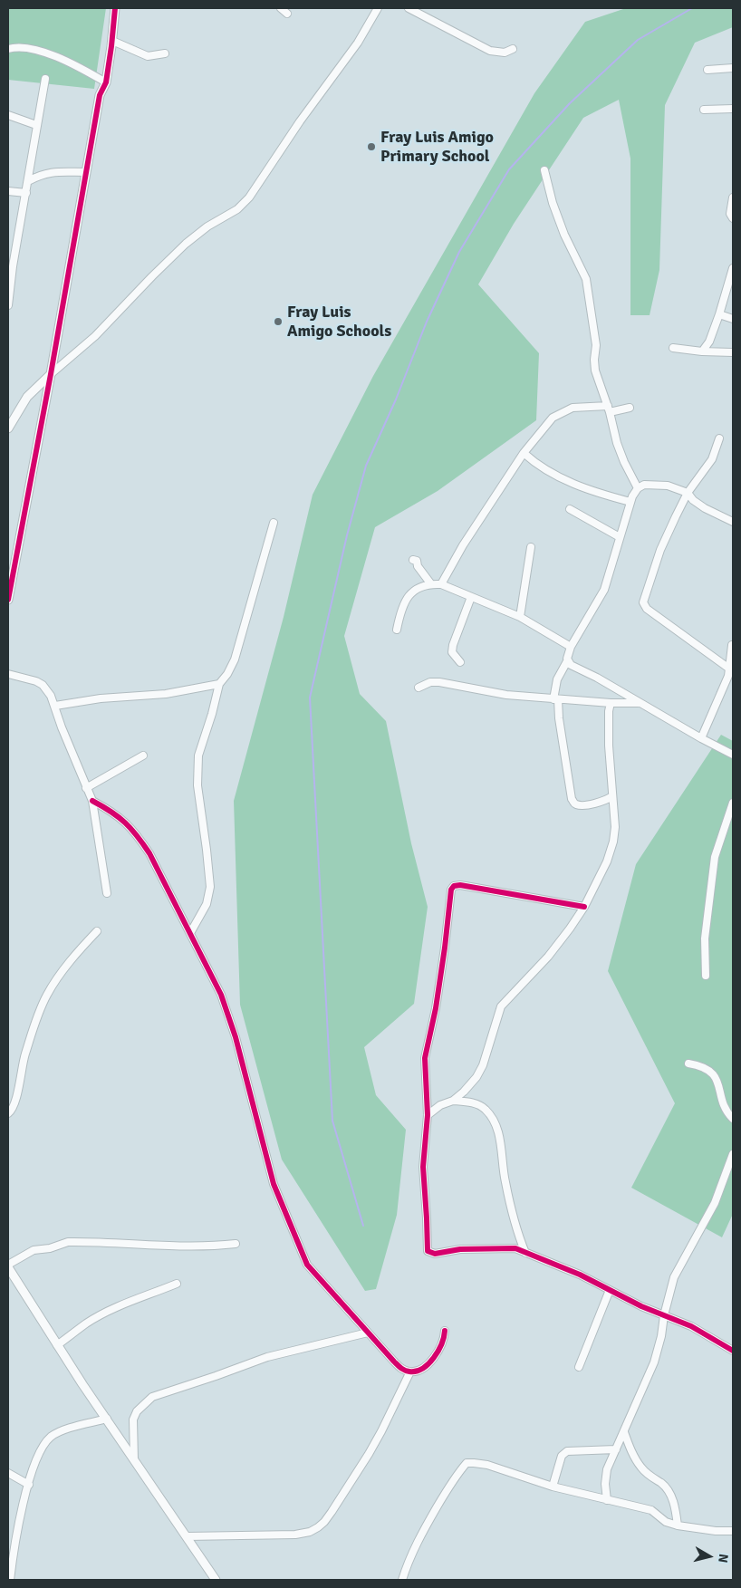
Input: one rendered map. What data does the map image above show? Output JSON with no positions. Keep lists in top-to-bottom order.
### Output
{
  "places": ["Fray Luis Amigo Primary School", "Fray Luis Amigo Schools"],
  "north": "right"
}
